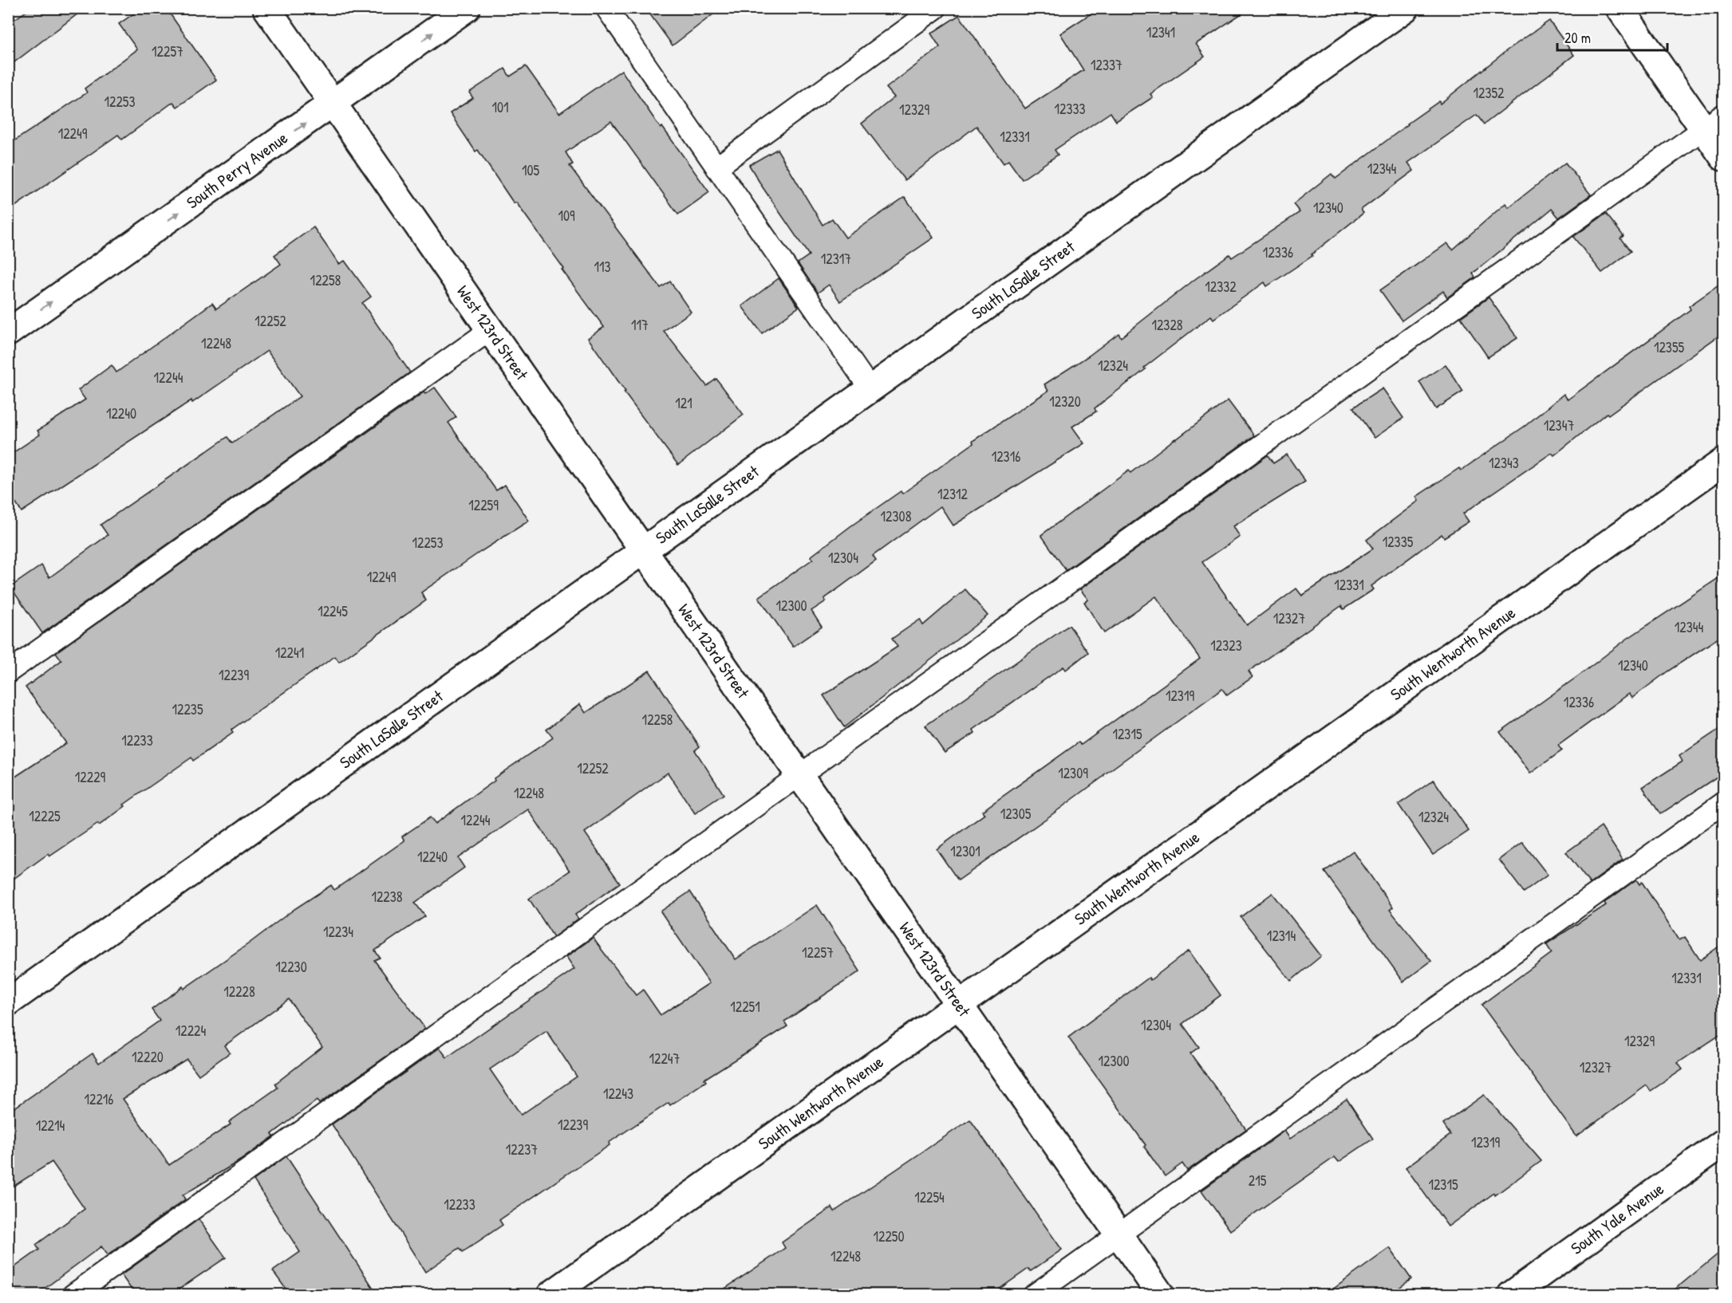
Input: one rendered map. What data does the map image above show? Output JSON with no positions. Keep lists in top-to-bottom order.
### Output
{
  "streets": {
    "street": [
      "South Perry Avenue",
      "South LaSalle Street",
      "West 123rd Street",
      "South Wentworth Avenue",
      "South Yale Avenue"
    ]
  },
  "crossings": [
    ["South Perry Avenue", "West 123rd Street"],
    ["South LaSalle Street", "West 123rd Street"],
    ["West 123rd Street", "South Wentworth Avenue"]
  ],
  "one_way": ["South Perry Avenue"],
  "house_numbers": [
    "12341",
    "12257",
    "12337",
    "12352",
    "12253",
    "101",
    "12333",
    "12329",
    "12249",
    "12331",
    "12344",
    "105",
    "12340",
    "109",
    "12336",
    "12317",
    "113",
    "12258",
    "12332",
    "12252",
    "117",
    "12328",
    "12248",
    "12355",
    "12324",
    "12244",
    "12320",
    "121",
    "12240",
    "12347",
    "12316",
    "12343",
    "12312",
    "12259",
    "12308",
    "12335",
    "12253",
    "12304",
    "12249",
    "12331",
    "12300",
    "12245",
    "12327",
    "12344",
    "12323",
    "12241",
    "12340",
    "12239",
    "12319",
    "12336",
    "12235",
    "12258",
    "12315",
    "12233",
    "12252",
    "12309",
    "12229",
    "12248",
    "12305",
    "12225",
    "12324",
    "12244",
    "12301",
    "12240",
    "12238",
    "12234",
    "12314",
    "12257",
    "12230",
    "12331",
    "12228",
    "12251",
    "12304",
    "12224",
    "12329",
    "12220",
    "12247",
    "12300",
    "12327",
    "12243",
    "12216",
    "12239",
    "12214",
    "12319",
    "12237",
    "215",
    "12315",
    "12254",
    "12233",
    "12250",
    "12248"
  ],
  "scale_bar": "20 m"
}
